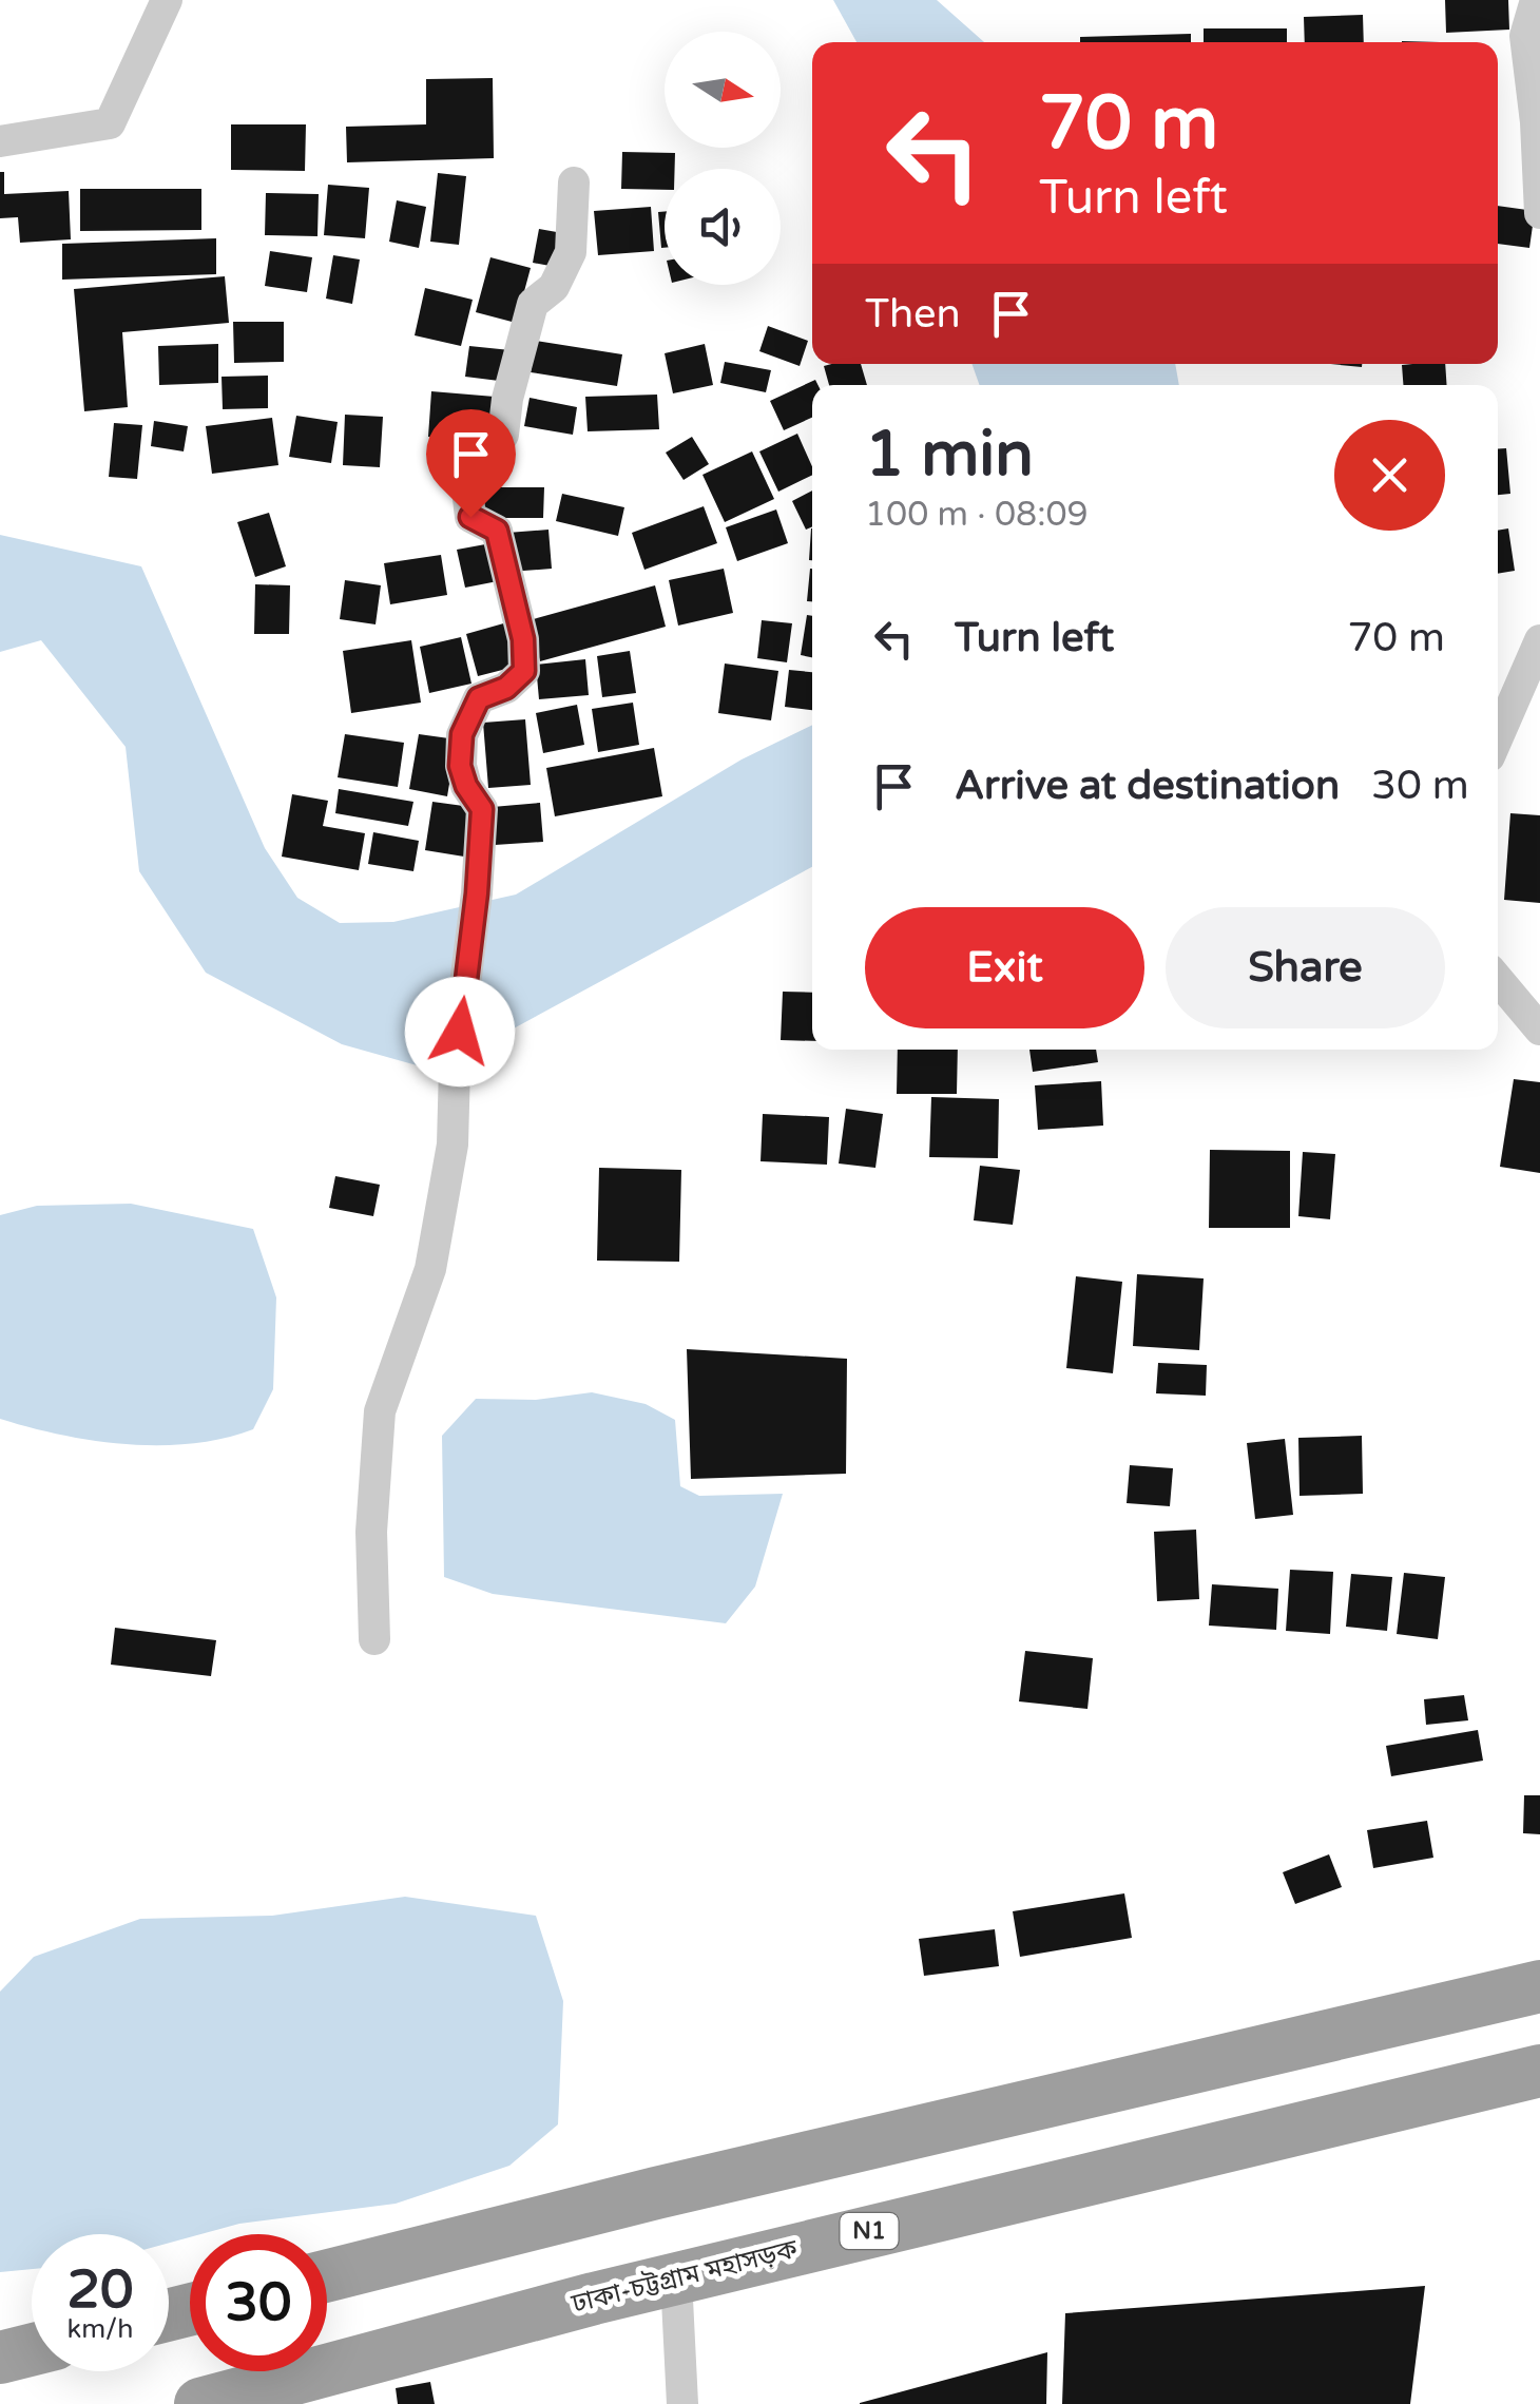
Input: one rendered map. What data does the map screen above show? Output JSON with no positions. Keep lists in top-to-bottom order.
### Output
{
  "streets": {
    "highway": ["N1", "ঢাকা-চট্টগ্রাম মহাসড়ক"]
  },
  "north": "right",
  "page": {
    "turn": ["70 m", "Turn left"],
    "then": "Then",
    "heading": ["1 min", "100 m · 08:09"],
    "list": [
      {
        "name": "Turn left",
        "value": "70 m"
      },
      {
        "name": "Arrive at destination",
        "value": "30 m"
      }
    ],
    "buttons": ["Exit", "Share"],
    "speed": "20 km/h",
    "limit": "30"
  }
}
